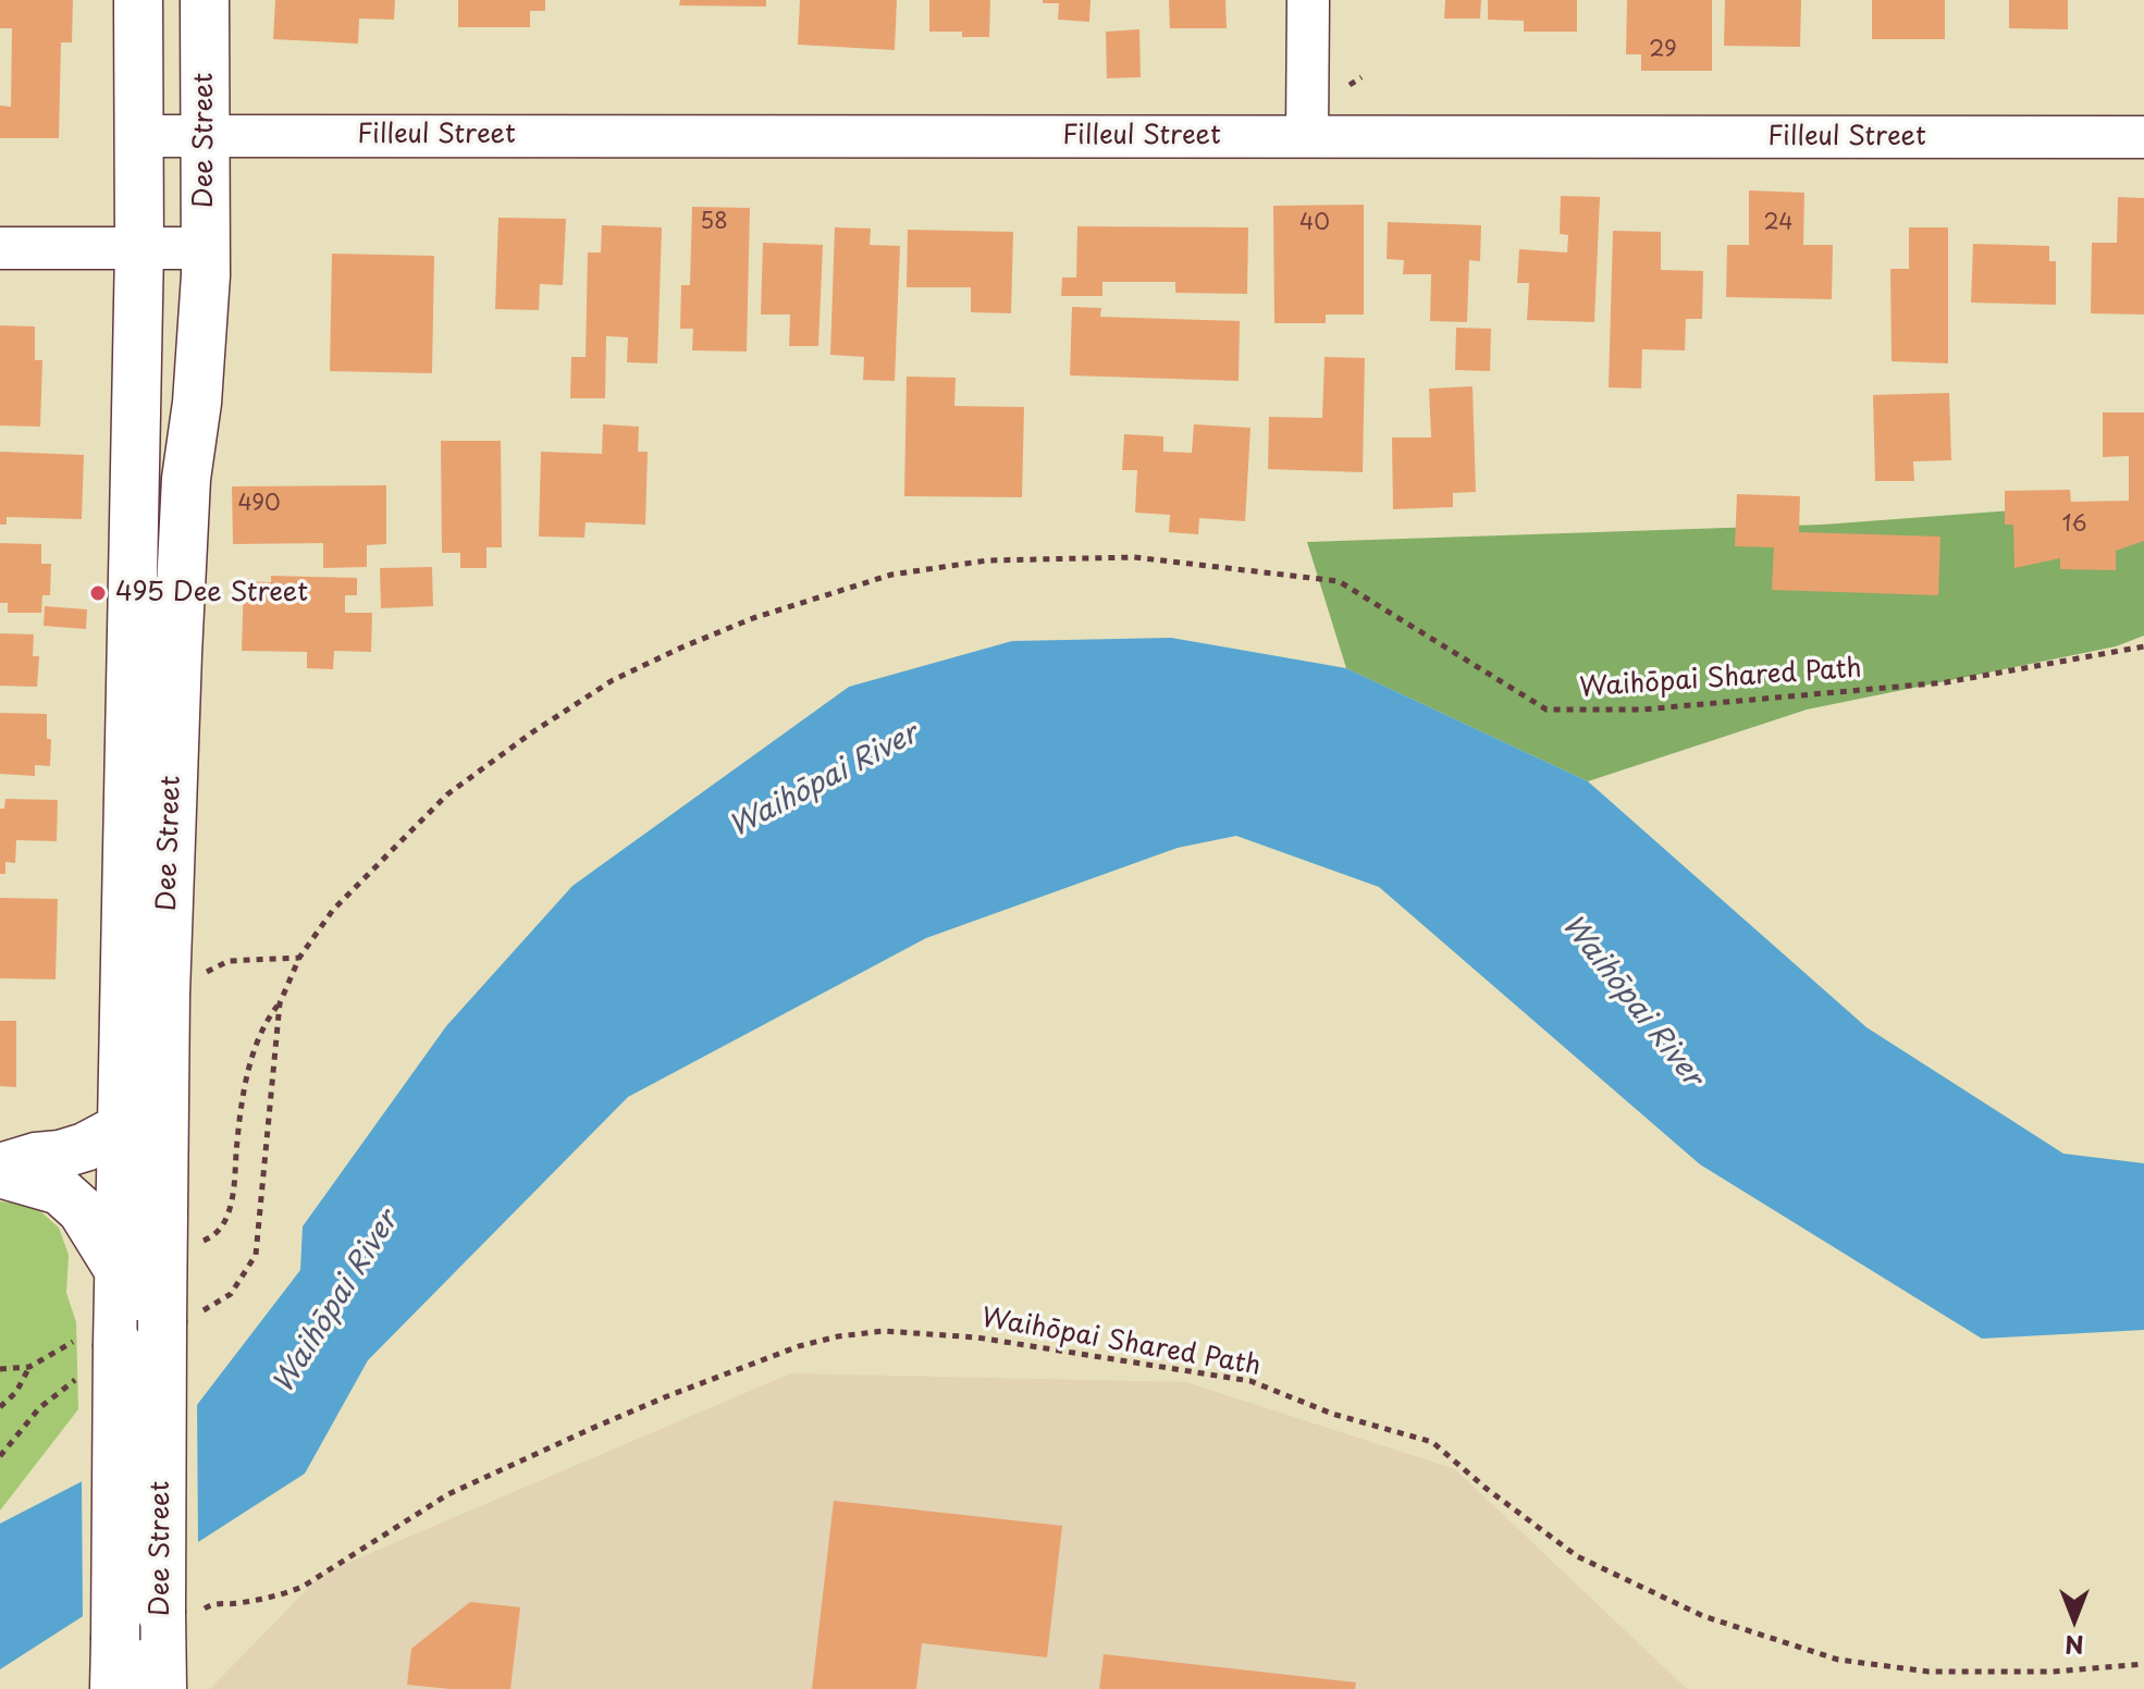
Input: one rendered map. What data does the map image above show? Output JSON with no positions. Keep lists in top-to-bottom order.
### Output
{
  "streets": {
    "main road": ["Dee Street"],
    "street": ["Filleul Street"],
    "path": ["Waihōpai Shared Path"]
  },
  "crossings": [
    ["Filleul Street", "Dee Street"],
    ["Dee Street", "Waihōpai Shared Path"]
  ],
  "water": ["Waihōpai River"],
  "places": ["495 Dee Street"],
  "house_numbers": [
    "29",
    "58",
    "40",
    "24",
    "490",
    "16"
  ],
  "north": "bottom"
}
